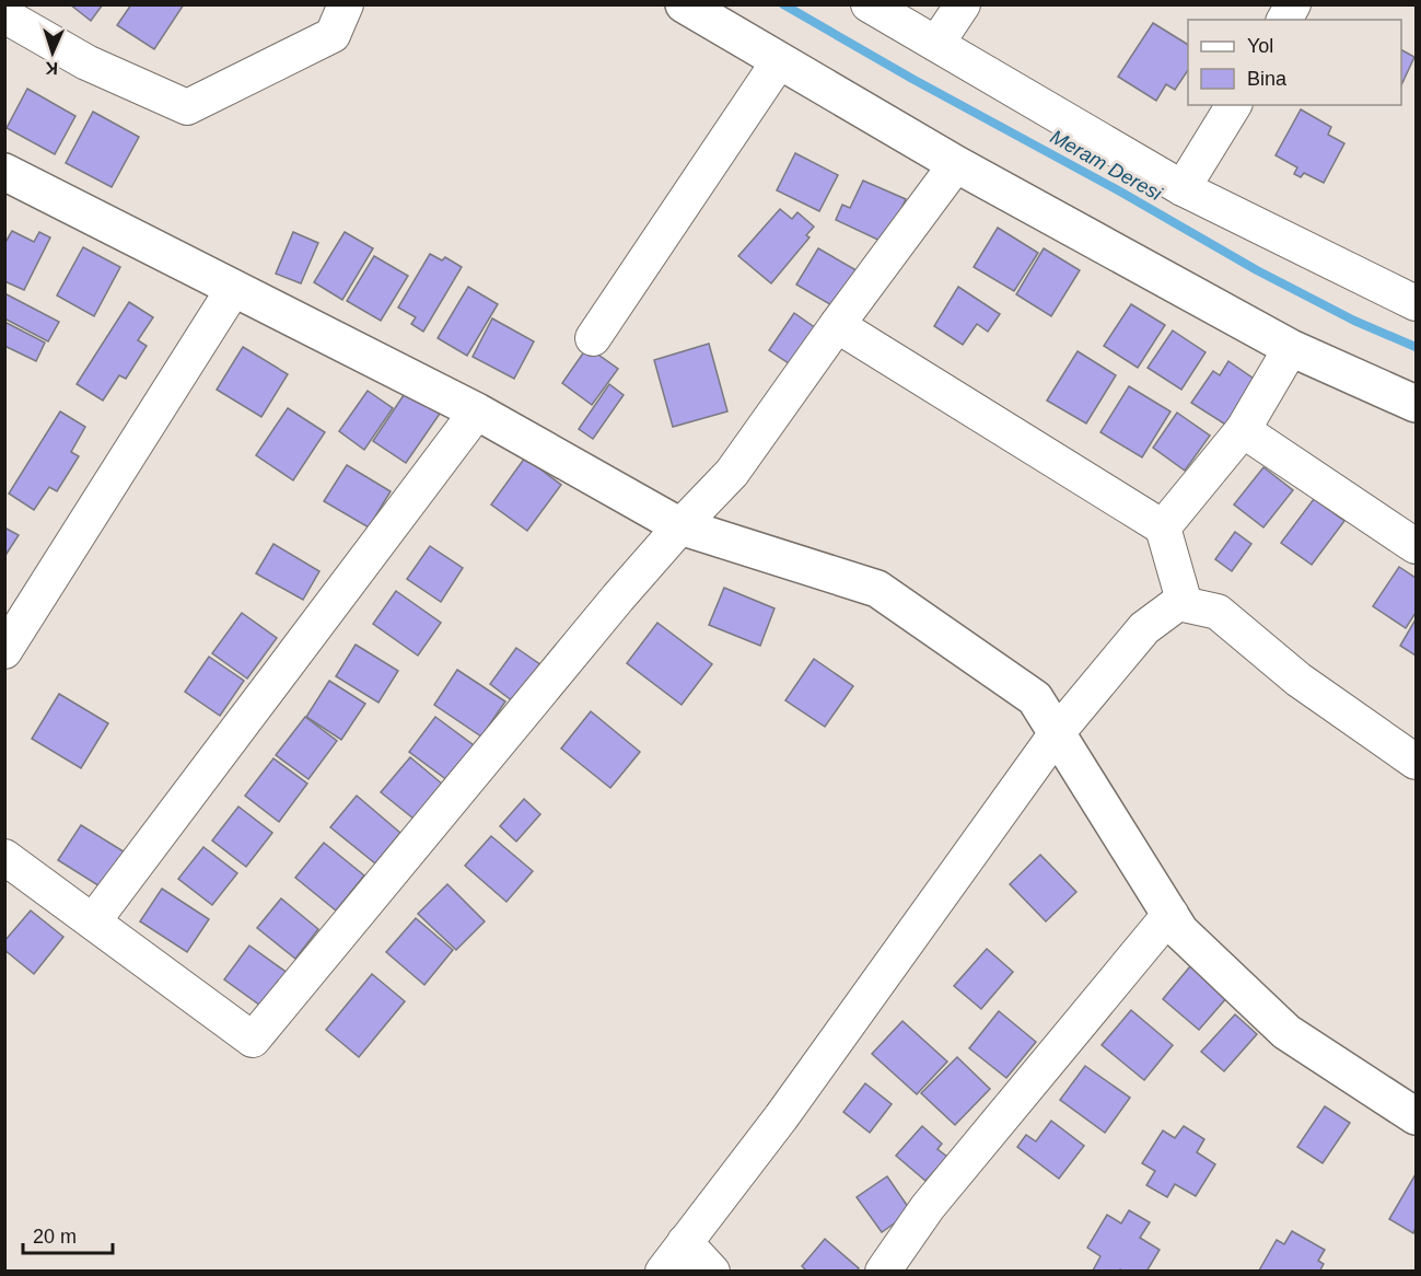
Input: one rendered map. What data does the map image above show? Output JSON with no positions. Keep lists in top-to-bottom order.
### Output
{
  "water": ["Meram Deresi"],
  "legend": ["Yol", "Bina"],
  "scale_bar": "20 m",
  "north": "bottom"
}
